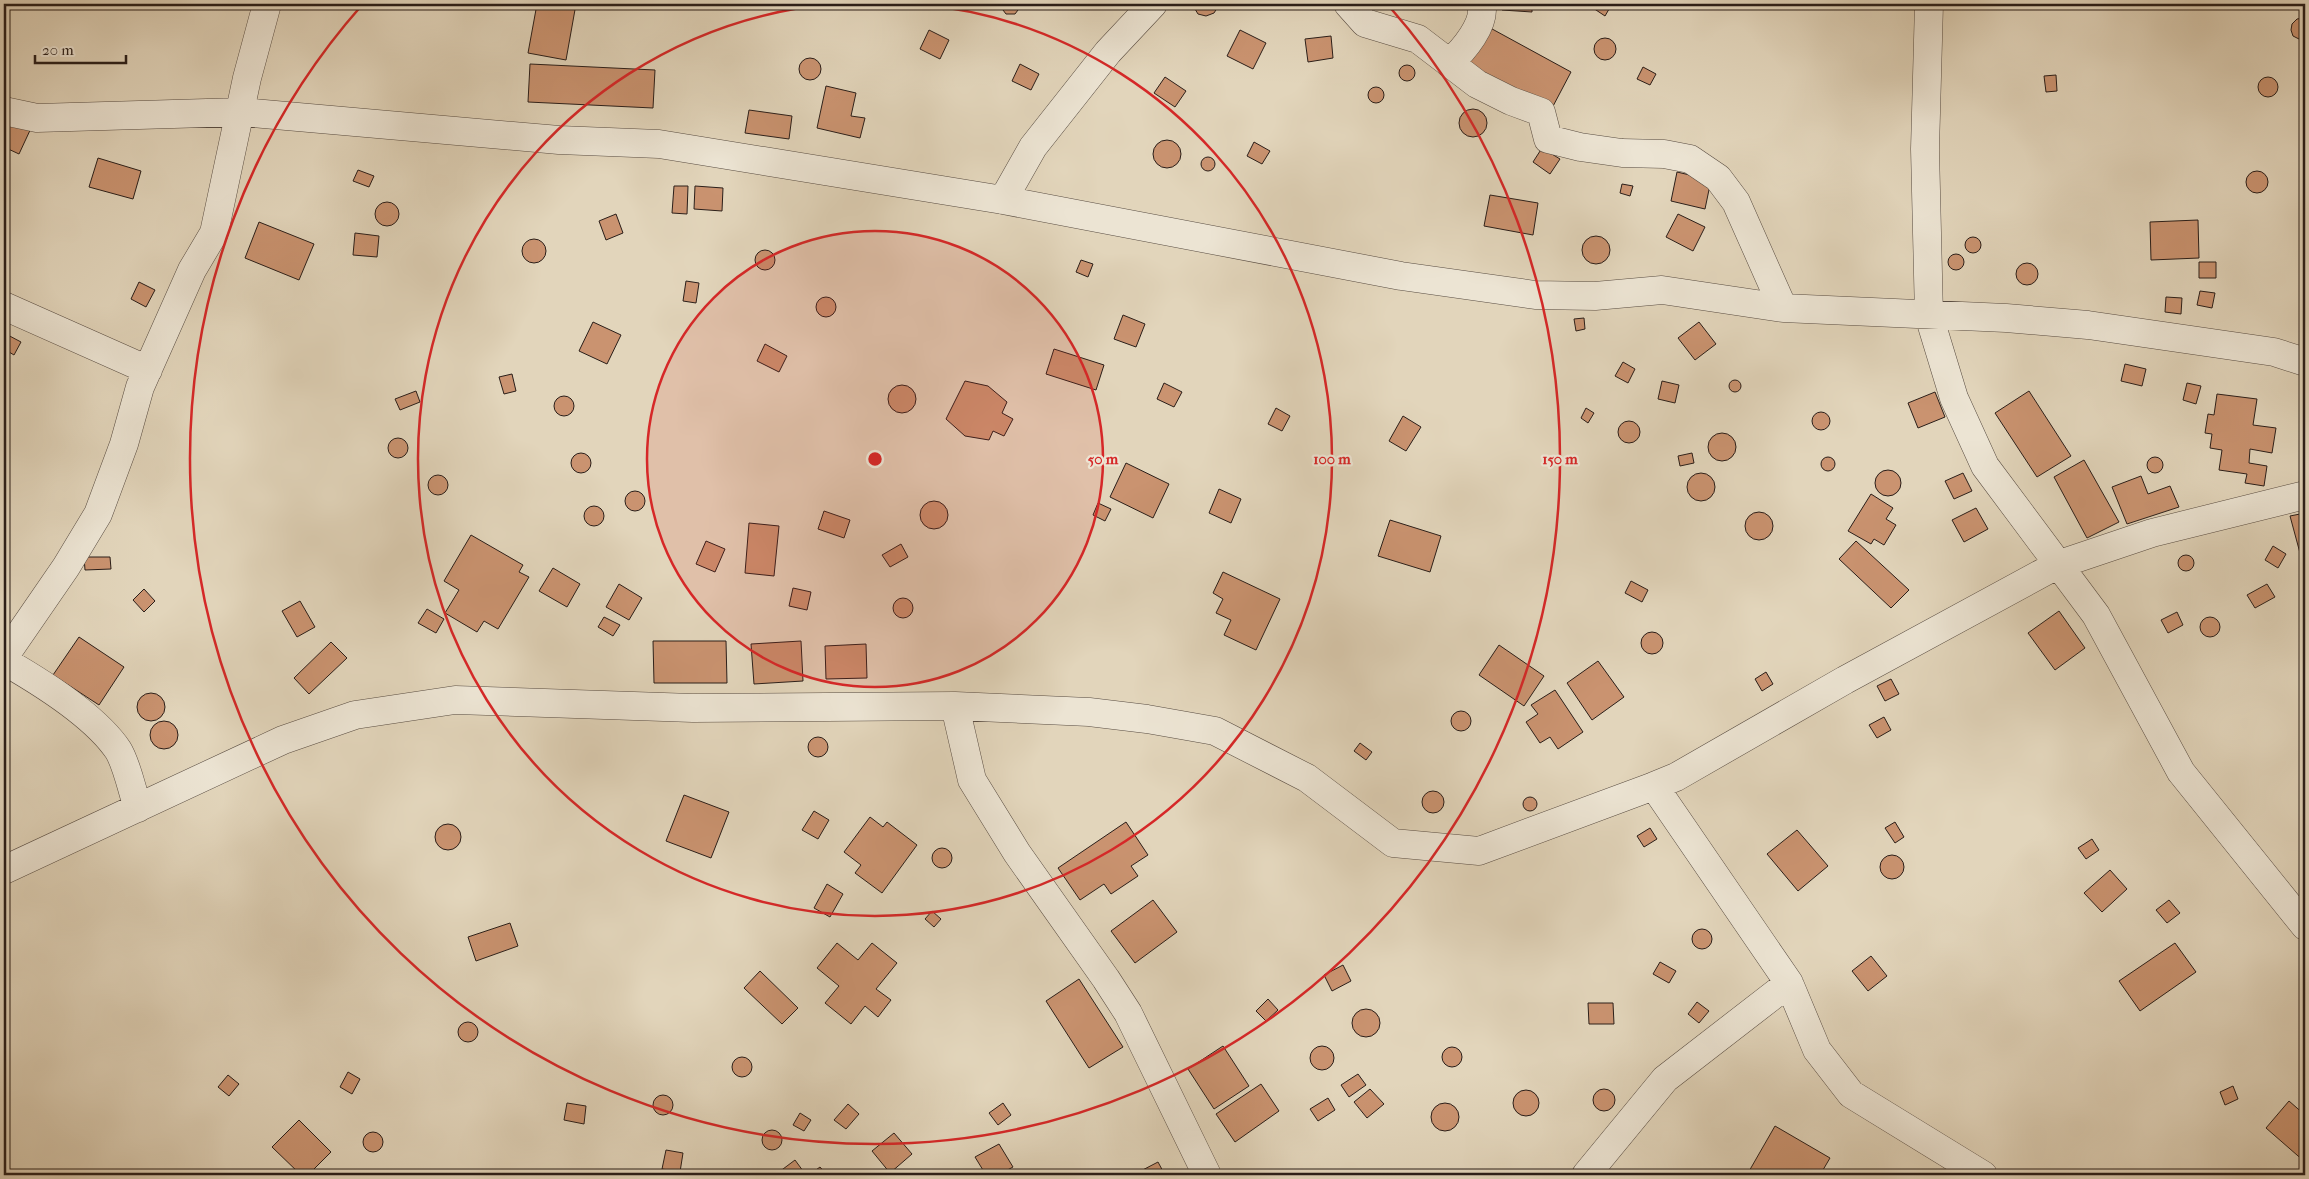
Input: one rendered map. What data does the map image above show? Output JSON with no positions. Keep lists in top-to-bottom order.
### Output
{
  "scale_bar": "20 m",
  "rings": ["50 m", "100 m", "150 m"]
}
